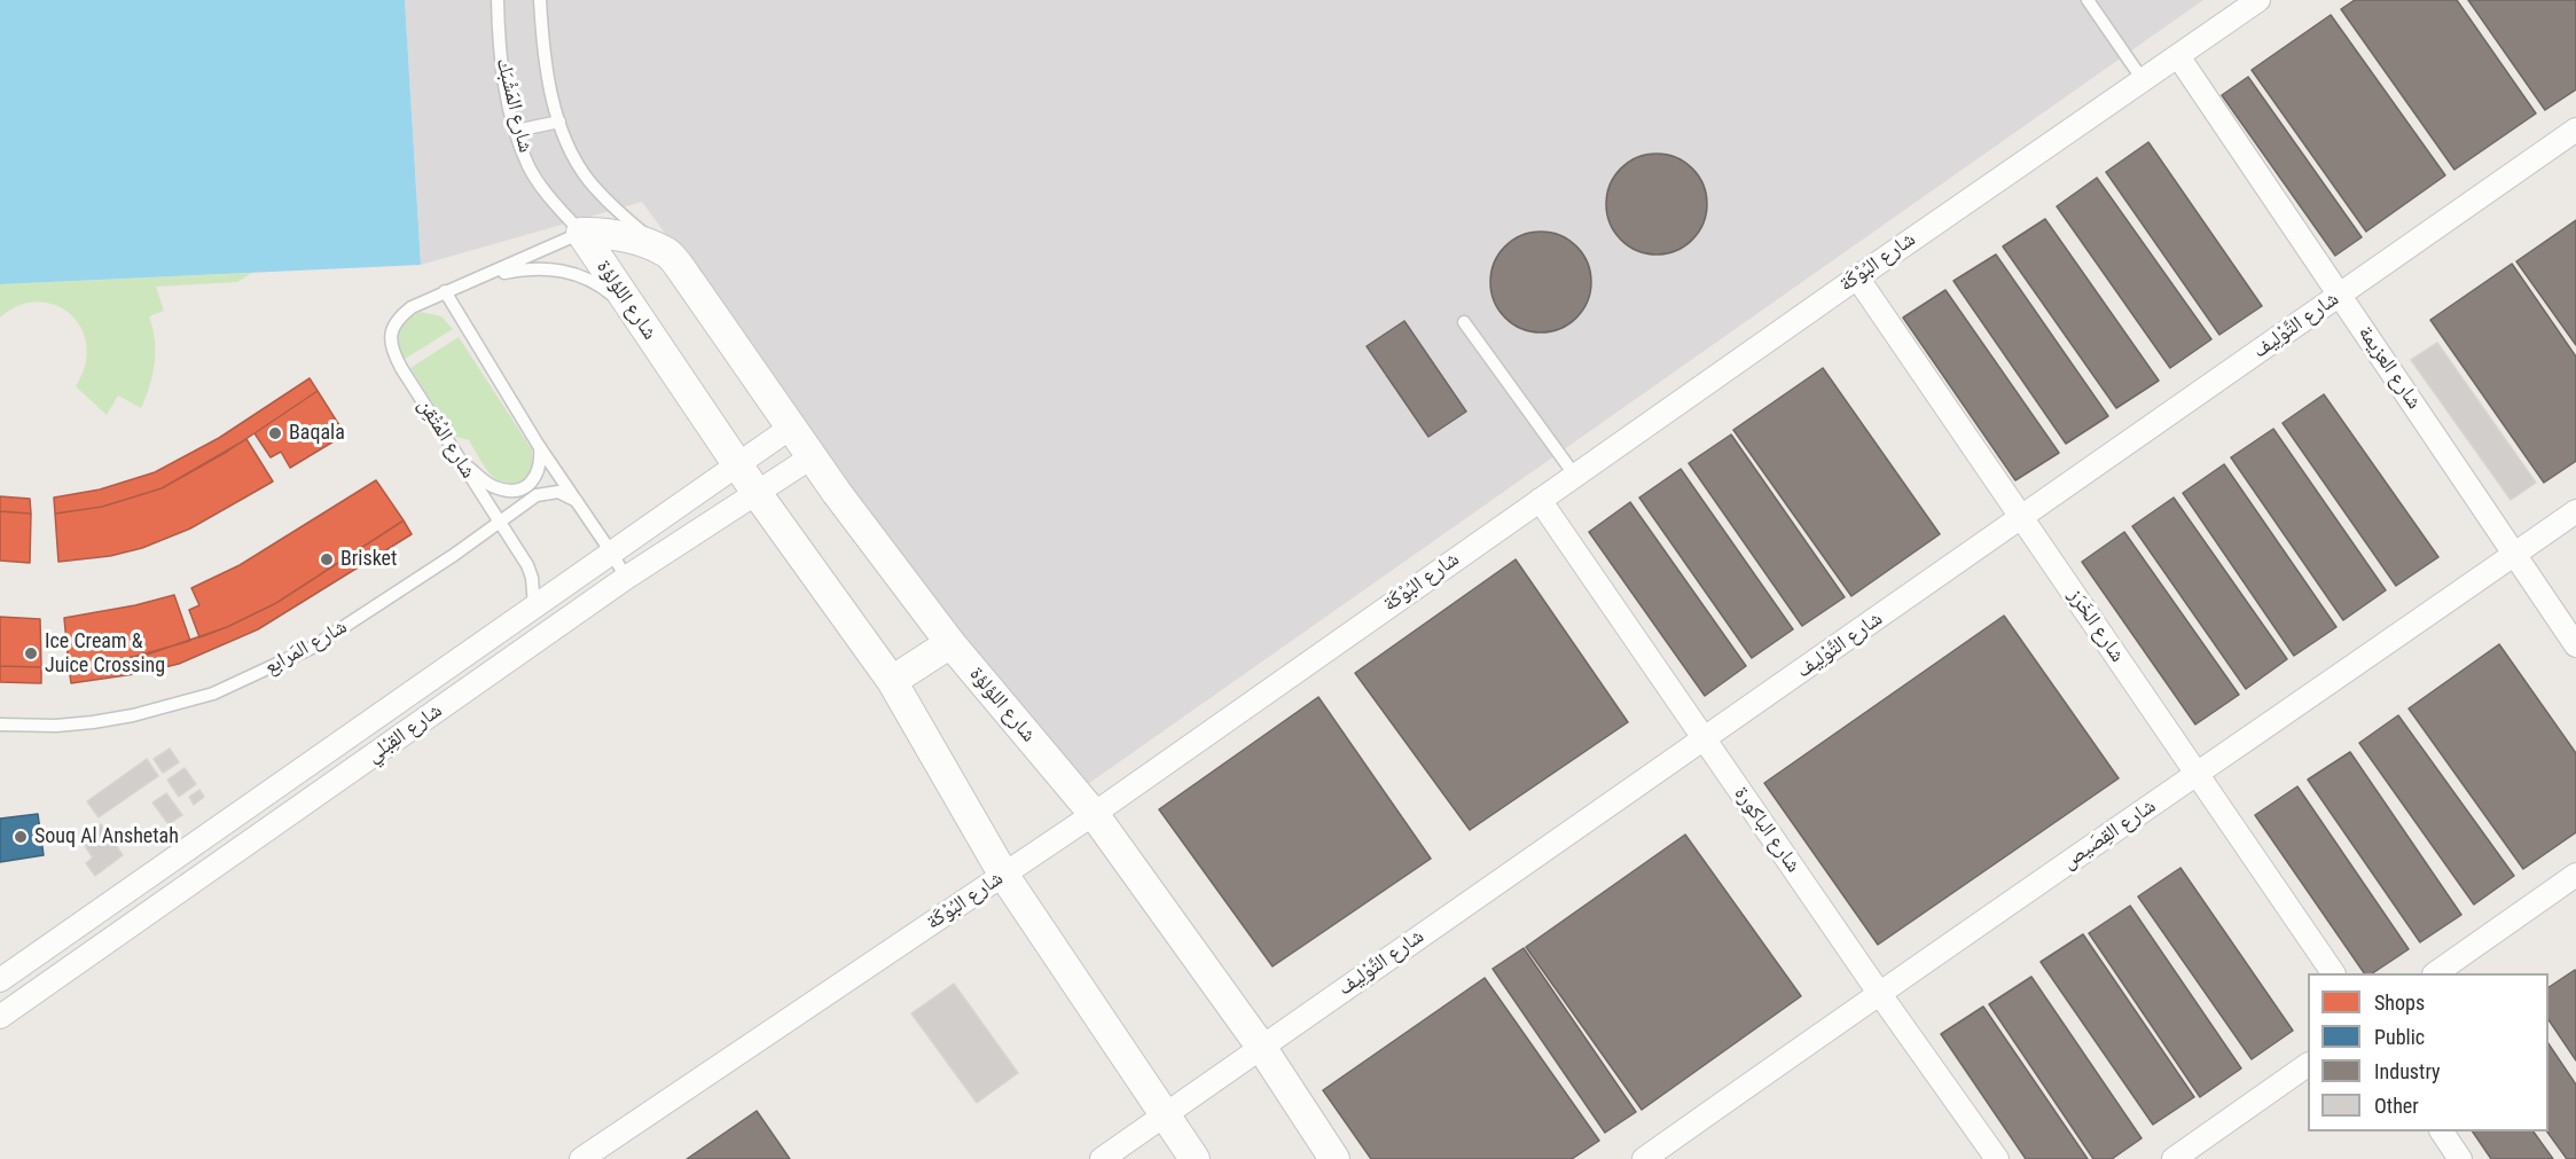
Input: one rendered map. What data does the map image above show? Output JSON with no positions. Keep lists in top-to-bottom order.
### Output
{
  "streets": {
    "street": [
      "شارع البُوْكَة",
      "شارع اللؤلؤة",
      "شارع التَّوْلِيف",
      "شارع العزيمة",
      "شارع الخَرَز",
      "شارع القِبْلي",
      "شارع الباكورة",
      "شارع القِصَيص"
    ],
    "lane": ["شارع المَشْبَك", "شارع المُتْقِن", "شارع المَرابع"]
  },
  "crossings": [
    ["شارع المَشْبَك", "شارع اللؤلؤة"],
    ["شارع المَشْبَك", "شارع المُتْقِن"],
    ["شارع البُوْكَة", "شارع اللؤلؤة"],
    ["شارع البُوْكَة", "شارع العزيمة"],
    ["شارع البُوْكَة", "شارع الخَرَز"],
    ["شارع البُوْكَة", "شارع الباكورة"],
    ["شارع اللؤلؤة", "شارع التَّوْلِيف"],
    ["شارع اللؤلؤة", "شارع المُتْقِن"],
    ["شارع اللؤلؤة", "شارع القِبْلي"],
    ["شارع التَّوْلِيف", "شارع العزيمة"],
    ["شارع التَّوْلِيف", "شارع الخَرَز"],
    ["شارع التَّوْلِيف", "شارع الباكورة"],
    ["شارع العزيمة", "شارع القِصَيص"],
    ["شارع المُتْقِن", "شارع المَرابع"],
    ["شارع المُتْقِن", "شارع القِبْلي"],
    ["شارع الخَرَز", "شارع القِصَيص"],
    ["شارع الباكورة", "شارع القِصَيص"]
  ],
  "places": [
    "Baqala",
    "Brisket",
    "Ice Cream & Juice Crossing",
    "Souq Al Anshetah"
  ],
  "legend": [
    "Shops",
    "Public",
    "Industry",
    "Other"
  ]
}
